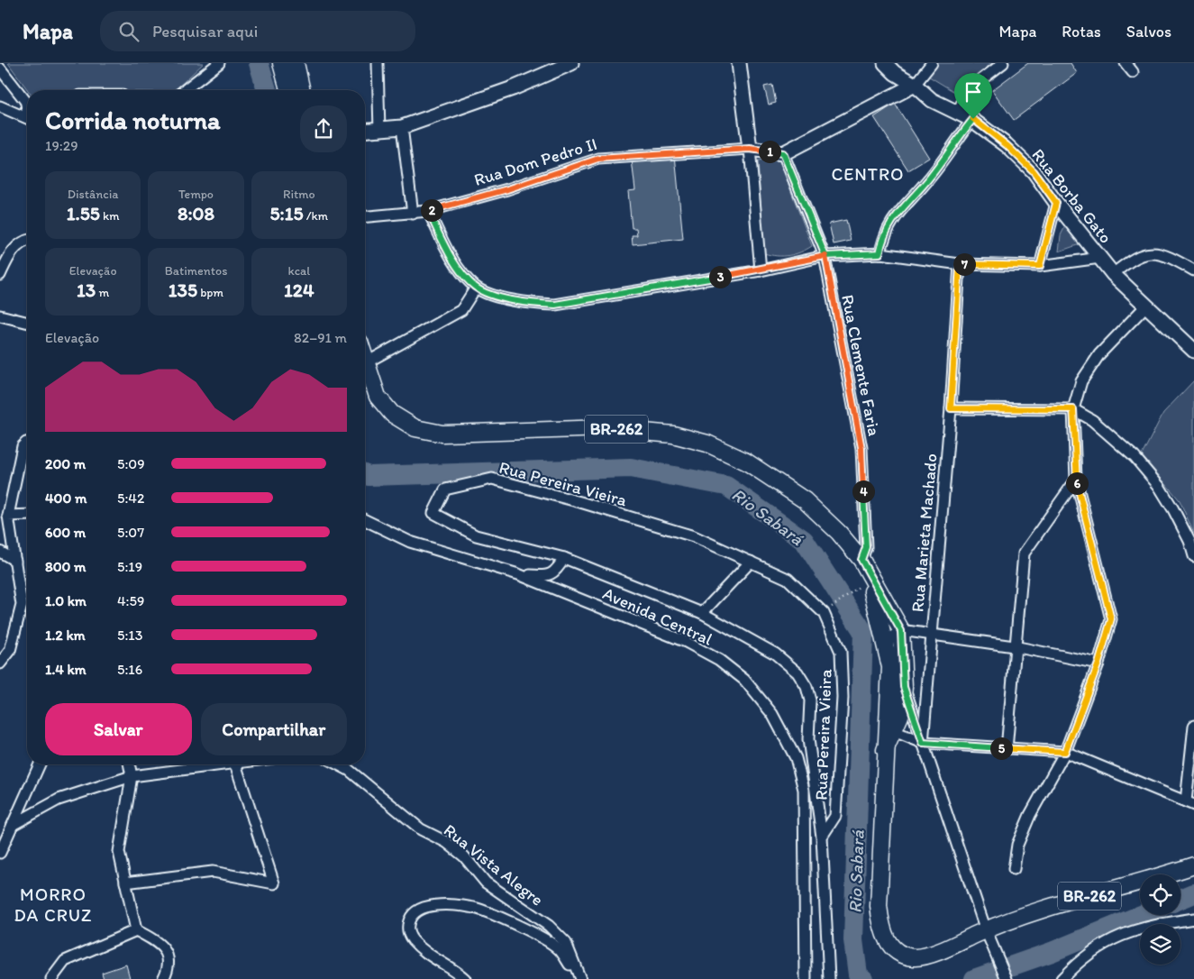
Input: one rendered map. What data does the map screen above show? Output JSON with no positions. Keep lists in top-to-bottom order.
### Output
{
  "streets": {
    "main road": ["Rua Borba Gato", "BR-262"],
    "street": [
      "Rua Dom Pedro II",
      "Rua Clemente Faria",
      "Rua Pereira Vieira",
      "Rua Marieta Machado",
      "Avenida Central",
      "Rua Vista Alegre"
    ]
  },
  "crossings": [
    ["Rua Clemente Faria", "BR-262"],
    ["BR-262", "Rua Marieta Machado"]
  ],
  "districts": ["CENTRO", "MORRO DA CRUZ"],
  "water": ["Rio Sabará"],
  "page": {
    "header": "Mapa",
    "search": "Pesquisar aqui",
    "nav": ["Mapa", "Rotas", "Salvos"],
    "heading": ["Corrida noturna", "19:29"],
    "pins": [
      "1",
      "2",
      "7",
      "3",
      "6",
      "4",
      "5"
    ],
    "stats": [
      ["Distância", "1.55 km"],
      ["Tempo", "8:08"],
      ["Ritmo", "5:15 /km"],
      ["Elevação", "13 m"],
      ["Batimentos", "135 bpm"],
      ["kcal", "124"]
    ],
    "chart": ["Elevação", "82–91 m"],
    "list": [
      {
        "name": "200 m",
        "note": "5:09"
      },
      {
        "name": "400 m",
        "note": "5:42"
      },
      {
        "name": "600 m",
        "note": "5:07"
      },
      {
        "name": "800 m",
        "note": "5:19"
      },
      {
        "name": "1.0 km",
        "note": "4:59"
      },
      {
        "name": "1.2 km",
        "note": "5:13"
      },
      {
        "name": "1.4 km",
        "note": "5:16"
      }
    ],
    "buttons": ["Salvar", "Compartilhar"]
  }
}
